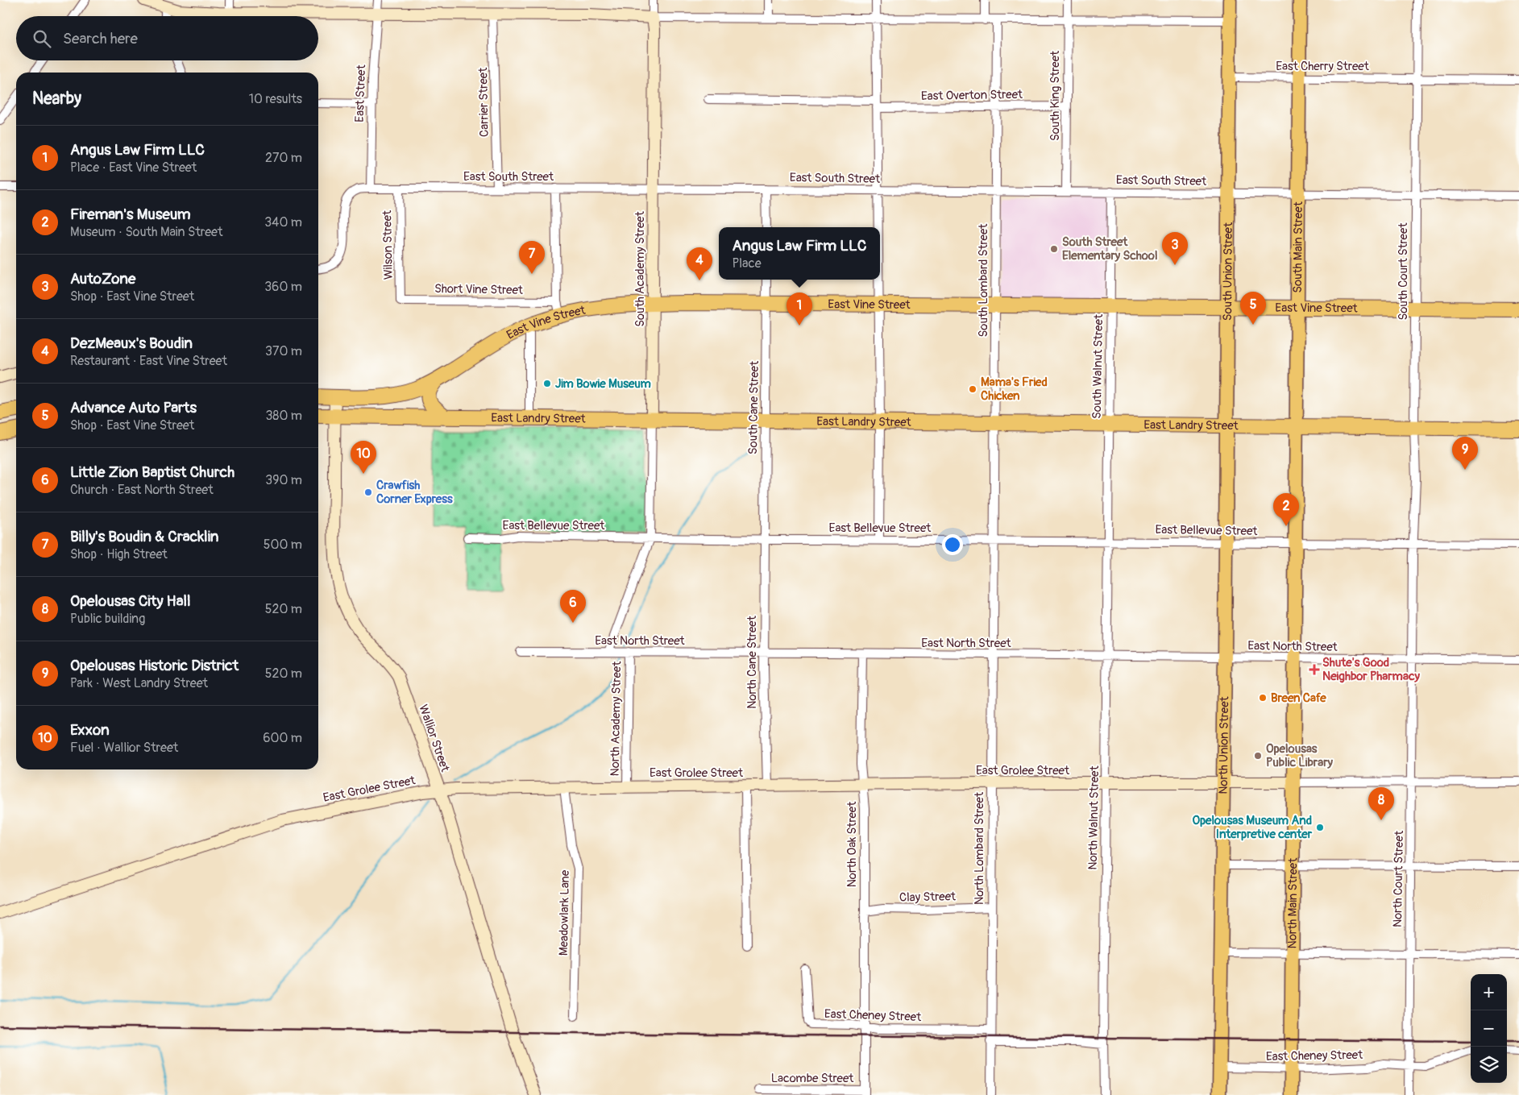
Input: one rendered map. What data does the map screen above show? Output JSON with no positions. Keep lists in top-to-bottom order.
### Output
{
  "streets": {
    "highway": ["East Vine Street", "East Landry Street"],
    "main road": [
      "South Main Street",
      "South Union Street",
      "North Union Street",
      "North Main Street"
    ],
    "street": [
      "East Cherry Street",
      "East Street",
      "East Overton Street",
      "South King Street",
      "Carrier Street",
      "East South Street",
      "Wilson Street",
      "South Academy Street",
      "South Court Street",
      "South Lombard Street",
      "Short Vine Street",
      "South Walnut Street",
      "South Cane Street",
      "East Bellevue Street",
      "East North Street",
      "North Cane Street",
      "North Academy Street",
      "Wallior Street",
      "East Grolee Street",
      "North Walnut Street",
      "North Oak Street",
      "North Lombard Street",
      "North Court Street",
      "Clay Street",
      "Meadowlark Lane",
      "East Cheney Street",
      "Lacombe Street"
    ]
  },
  "crossings": [
    ["East Cherry Street", "South Main Street"],
    ["East Cherry Street", "South Union Street"],
    ["East Cherry Street", "South Court Street"],
    ["East Street", "East South Street"],
    ["East Overton Street", "South King Street"],
    ["East Overton Street", "South Lombard Street"],
    ["South King Street", "East South Street"],
    ["Carrier Street", "East South Street"],
    ["East South Street", "Wilson Street"],
    ["East South Street", "South Main Street"],
    ["East South Street", "South Academy Street"],
    ["East South Street", "South Union Street"],
    ["East South Street", "South Court Street"],
    ["East South Street", "South Lombard Street"],
    ["East South Street", "South Walnut Street"],
    ["Wilson Street", "Short Vine Street"],
    ["South Main Street", "East Vine Street"],
    ["South Main Street", "East Landry Street"],
    ["South Main Street", "East Bellevue Street"],
    ["South Main Street", "North Main Street"],
    ["South Academy Street", "East Vine Street"],
    ["South Academy Street", "East Landry Street"],
    ["South Academy Street", "East Bellevue Street"],
    ["South Academy Street", "North Academy Street"],
    ["South Union Street", "East Vine Street"],
    ["South Union Street", "East Landry Street"],
    ["South Union Street", "East Bellevue Street"],
    ["South Union Street", "North Union Street"],
    ["South Court Street", "East Vine Street"],
    ["South Court Street", "East Landry Street"],
    ["South Court Street", "East Bellevue Street"],
    ["South Court Street", "North Court Street"],
    ["South Lombard Street", "East Vine Street"],
    ["South Lombard Street", "East Landry Street"],
    ["South Lombard Street", "East Bellevue Street"],
    ["South Lombard Street", "North Lombard Street"],
    ["Short Vine Street", "East Vine Street"],
    ["East Vine Street", "South Walnut Street"],
    ["East Vine Street", "South Cane Street"],
    ["East Vine Street", "Wallior Street"],
    ["South Walnut Street", "East Landry Street"],
    ["South Walnut Street", "East Bellevue Street"],
    ["South Walnut Street", "North Walnut Street"],
    ["South Cane Street", "East Landry Street"],
    ["South Cane Street", "East Bellevue Street"],
    ["South Cane Street", "North Cane Street"],
    ["East Landry Street", "Wallior Street"],
    ["East Bellevue Street", "North Cane Street"],
    ["East Bellevue Street", "North Academy Street"],
    ["East Bellevue Street", "North Union Street"],
    ["East Bellevue Street", "North Walnut Street"],
    ["East Bellevue Street", "North Lombard Street"],
    ["East Bellevue Street", "North Court Street"],
    ["East Bellevue Street", "North Main Street"],
    ["East North Street", "North Cane Street"],
    ["East North Street", "North Academy Street"],
    ["East North Street", "North Union Street"],
    ["East North Street", "North Walnut Street"],
    ["East North Street", "North Oak Street"],
    ["East North Street", "North Lombard Street"],
    ["East North Street", "North Court Street"],
    ["East North Street", "North Main Street"],
    ["North Cane Street", "East Grolee Street"],
    ["North Academy Street", "East Grolee Street"],
    ["Wallior Street", "East Grolee Street"],
    ["North Union Street", "East Grolee Street"],
    ["North Union Street", "East Cheney Street"],
    ["East Grolee Street", "North Walnut Street"],
    ["East Grolee Street", "North Oak Street"],
    ["East Grolee Street", "North Lombard Street"],
    ["East Grolee Street", "North Court Street"],
    ["East Grolee Street", "North Main Street"],
    ["East Grolee Street", "Meadowlark Lane"],
    ["North Walnut Street", "East Cheney Street"],
    ["North Oak Street", "Clay Street"],
    ["North Oak Street", "East Cheney Street"],
    ["North Oak Street", "Lacombe Street"],
    ["North Lombard Street", "Clay Street"],
    ["North Lombard Street", "East Cheney Street"],
    ["North Court Street", "East Cheney Street"],
    ["North Main Street", "East Cheney Street"]
  ],
  "places": {
    "other": [
      "South Street Elementary School",
      "Jim Bowie Museum",
      "Mama's Fried Chicken",
      "Crawfish Corner Express",
      "Breen Cafe",
      "Opelousas Public Library",
      "Opelousas Museum And Interpretive center"
    ],
    "health": ["Shute's Good Neighbor Pharmacy"]
  },
  "page": {
    "search": "Search here",
    "heading": ["Nearby", "10 results"],
    "list": [
      {
        "mark": "1",
        "name": "Angus Law Firm LLC",
        "note": "Place · East Vine Street",
        "value": "270 m"
      },
      {
        "mark": "2",
        "name": "Fireman's Museum",
        "note": "Museum · South Main Street",
        "value": "340 m"
      },
      {
        "mark": "3",
        "name": "AutoZone",
        "note": "Shop · East Vine Street",
        "value": "360 m"
      },
      {
        "mark": "4",
        "name": "DezMeaux's Boudin",
        "note": "Restaurant · East Vine Street",
        "value": "370 m"
      },
      {
        "mark": "5",
        "name": "Advance Auto Parts",
        "note": "Shop · East Vine Street",
        "value": "380 m"
      },
      {
        "mark": "6",
        "name": "Little Zion Baptist Church",
        "note": "Church · East North Street",
        "value": "390 m"
      },
      {
        "mark": "7",
        "name": "Billy's Boudin & Cracklin",
        "note": "Shop · High Street",
        "value": "500 m"
      },
      {
        "mark": "8",
        "name": "Opelousas City Hall",
        "note": "Public building",
        "value": "520 m"
      },
      {
        "mark": "9",
        "name": "Opelousas Historic District",
        "note": "Park · West Landry Street",
        "value": "520 m"
      },
      {
        "mark": "10",
        "name": "Exxon",
        "note": "Fuel · Wallior Street",
        "value": "600 m"
      }
    ],
    "popup": ["Angus Law Firm LLC", "Place"],
    "pins": [
      "3",
      "7",
      "4",
      "5",
      "1",
      "9",
      "10",
      "2",
      "6",
      "8"
    ],
    "map_buttons": ["+", "−"]
  }
}
